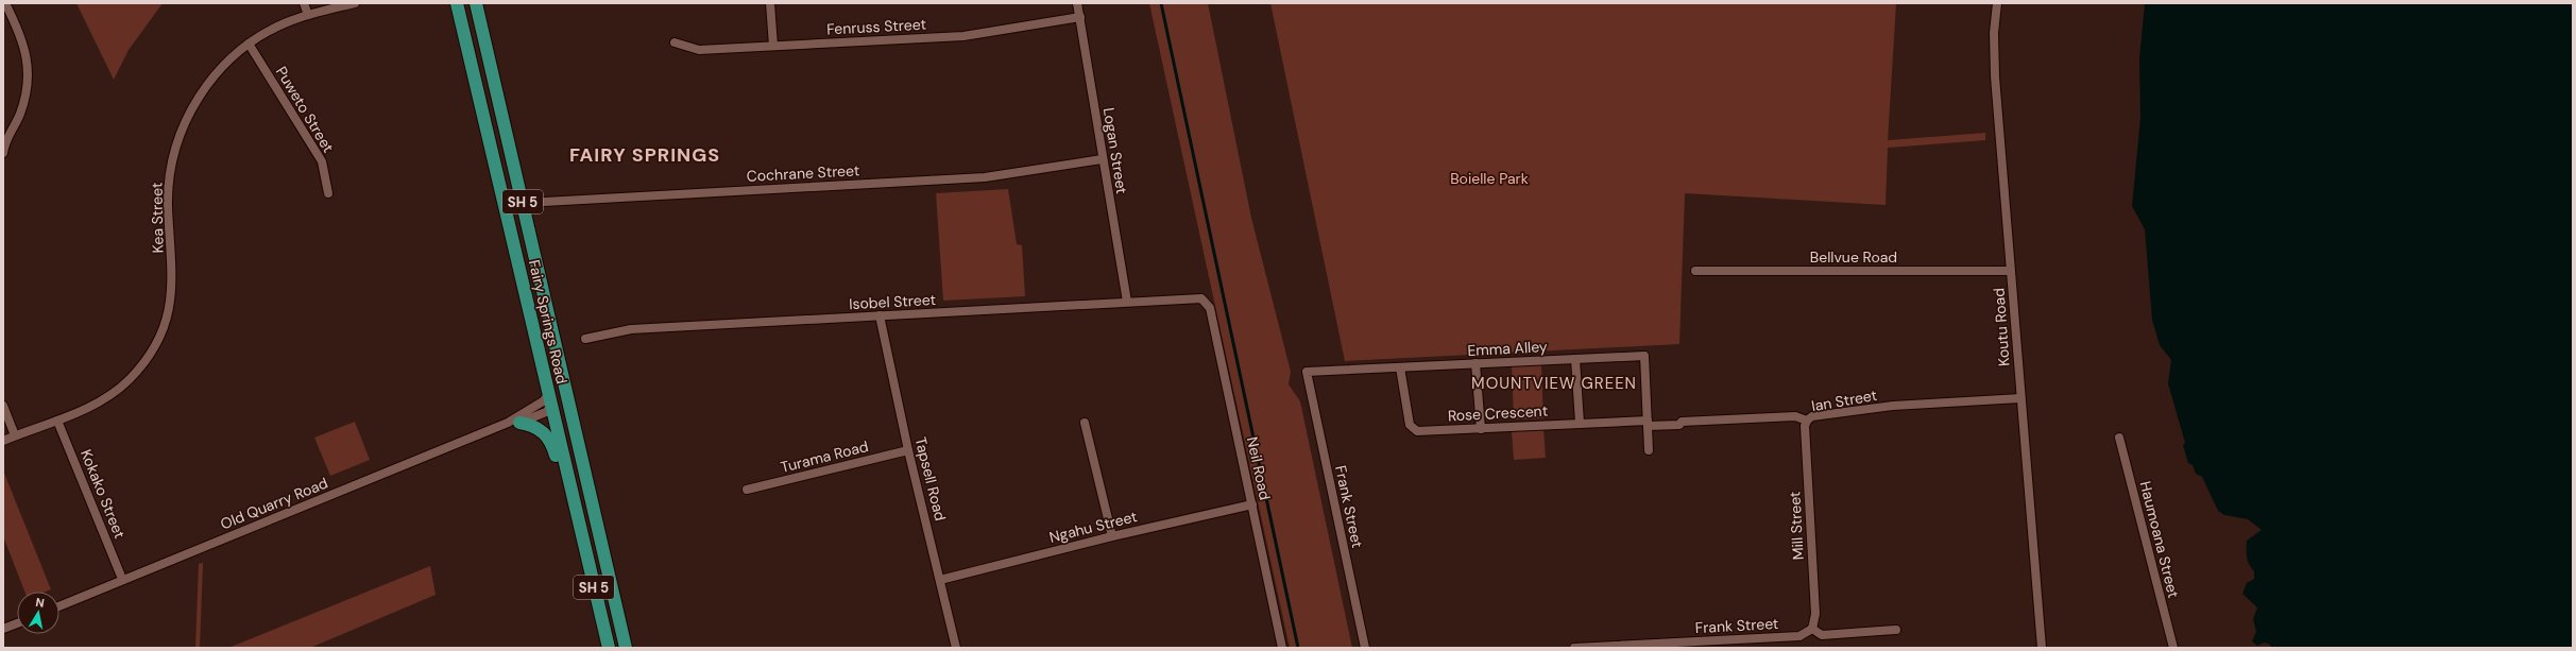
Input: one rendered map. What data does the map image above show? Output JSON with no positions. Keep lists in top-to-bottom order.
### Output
{
  "streets": {
    "highway": ["SH 5", "Fairy Springs Road"],
    "street": [
      "Fenruss Street",
      "Puweto Street",
      "Logan Street",
      "Cochrane Street",
      "Kea Street",
      "Bellvue Road",
      "Isobel Street",
      "Koutu Road",
      "Emma Alley",
      "Ian Street",
      "Rose Crescent",
      "Turama Road",
      "Neil Road",
      "Tapsell Road",
      "Kokako Street",
      "Old Quarry Road",
      "Frank Street",
      "Mill Street",
      "Ngahu Street",
      "Haumoana Street"
    ]
  },
  "crossings": [
    ["Fenruss Street", "Logan Street"],
    ["Puweto Street", "Kea Street"],
    ["Logan Street", "Cochrane Street"],
    ["Logan Street", "Isobel Street"],
    ["Cochrane Street", "Fairy Springs Road"],
    ["SH 5", "Fairy Springs Road"],
    ["SH 5", "Old Quarry Road"],
    ["Kea Street", "Kokako Street"],
    ["Bellvue Road", "Koutu Road"],
    ["Isobel Street", "Neil Road"],
    ["Isobel Street", "Tapsell Road"],
    ["Fairy Springs Road", "Old Quarry Road"],
    ["Koutu Road", "Ian Street"],
    ["Emma Alley", "Ian Street"],
    ["Emma Alley", "Rose Crescent"],
    ["Emma Alley", "Frank Street"],
    ["Ian Street", "Rose Crescent"],
    ["Ian Street", "Mill Street"],
    ["Turama Road", "Tapsell Road"],
    ["Neil Road", "Ngahu Street"],
    ["Tapsell Road", "Ngahu Street"],
    ["Kokako Street", "Old Quarry Road"],
    ["Frank Street", "Mill Street"]
  ],
  "districts": ["FAIRY SPRINGS", "MOUNTVIEW GREEN"],
  "parks": ["Boielle Park"],
  "north": "top"
}
